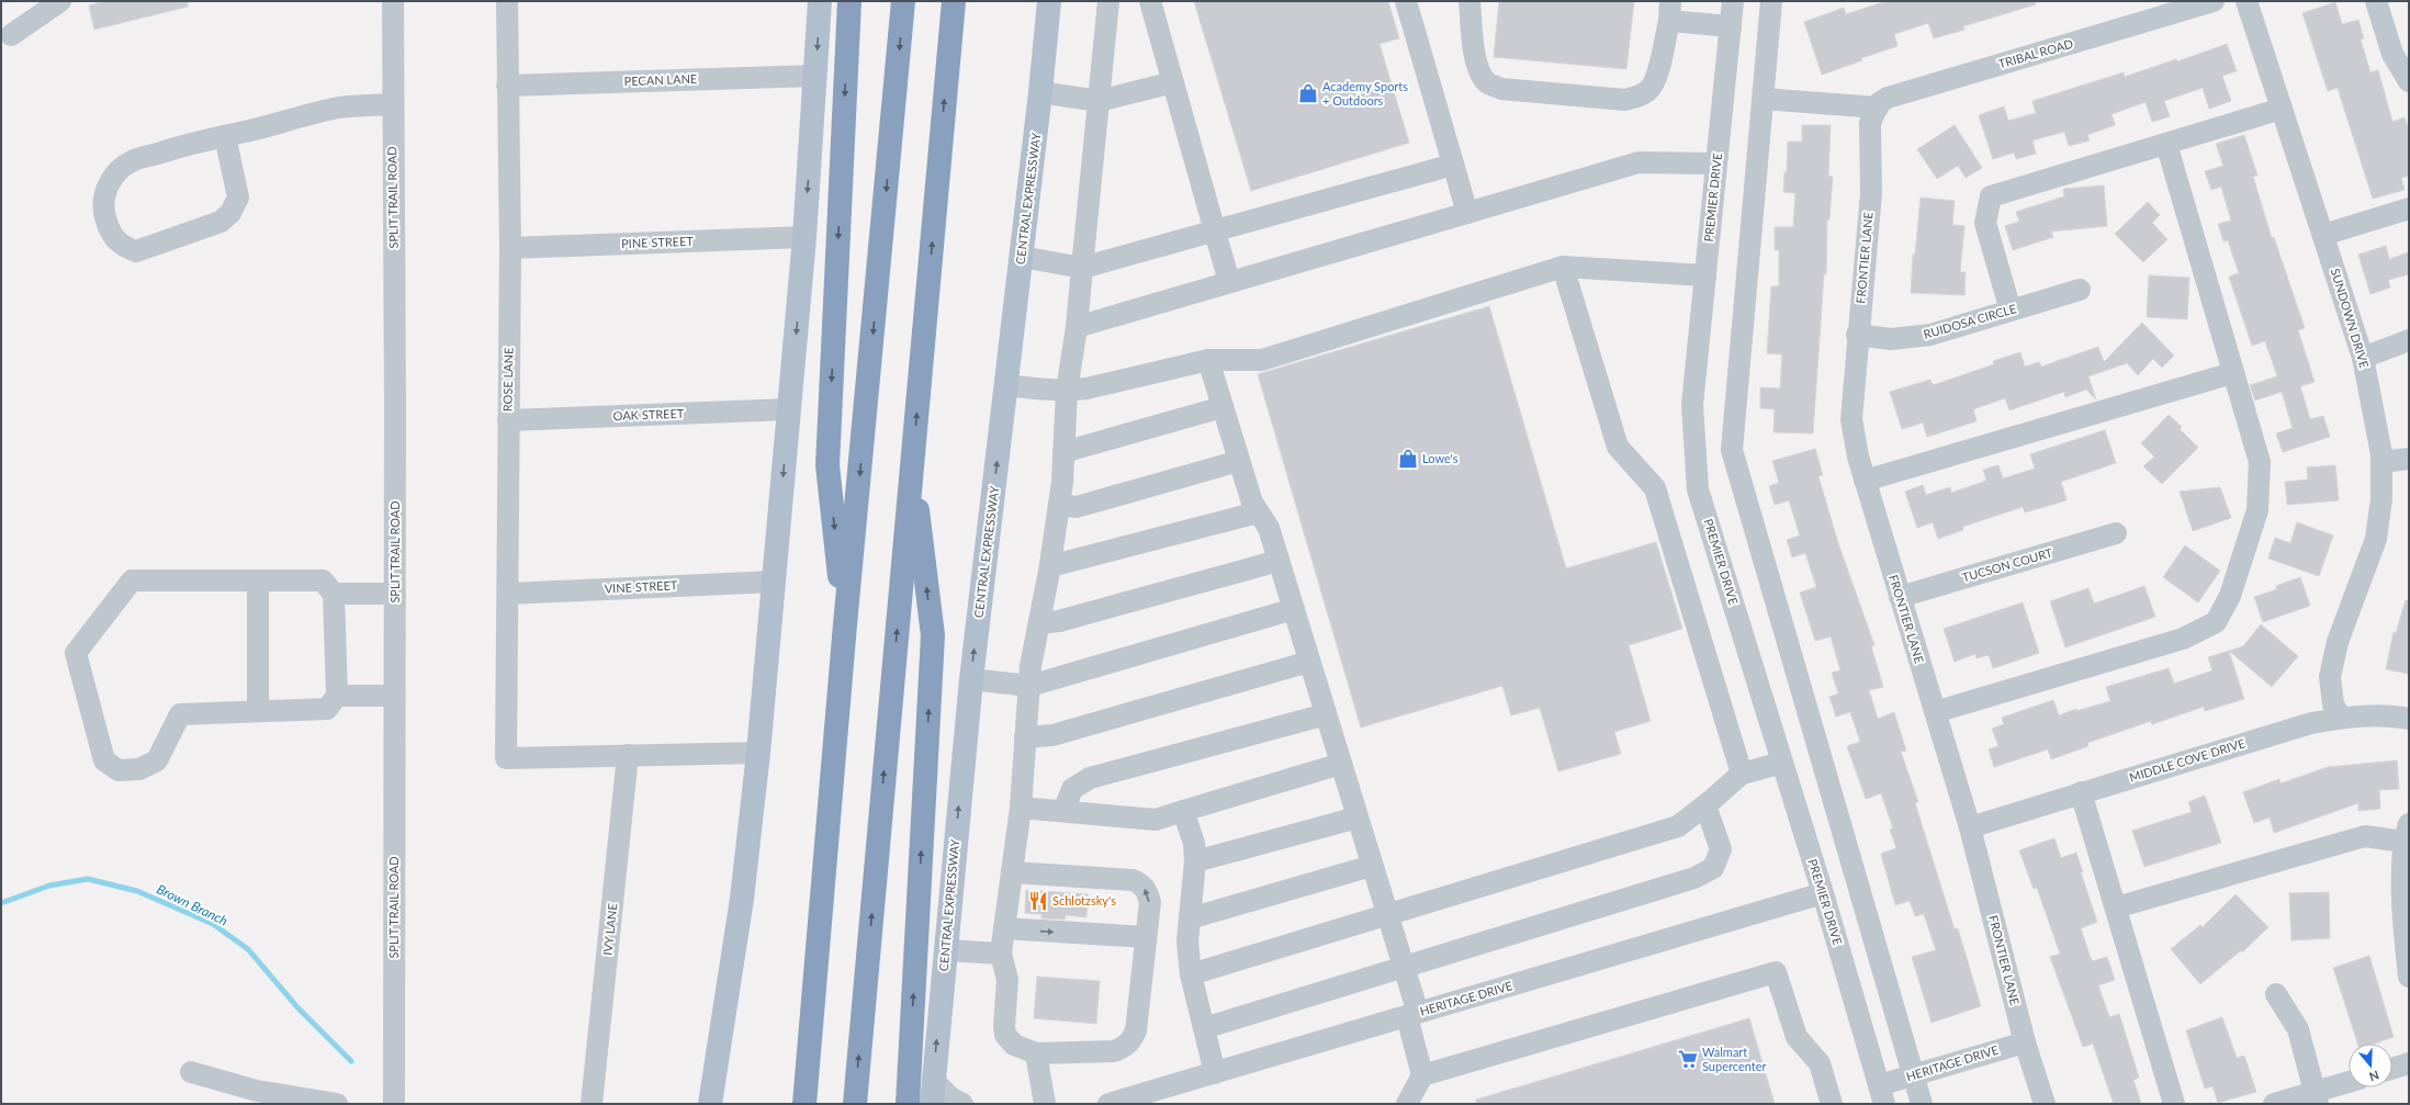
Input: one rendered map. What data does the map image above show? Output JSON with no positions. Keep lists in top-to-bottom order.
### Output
{
  "streets": {
    "main road": ["CENTRAL EXPRESSWAY"],
    "street": [
      "TRIBAL ROAD",
      "PECAN LANE",
      "SPLIT TRAIL ROAD",
      "PREMIER DRIVE",
      "PINE STREET",
      "FRONTIER LANE",
      "SUNDOWN DRIVE",
      "RUIDOSA CIRCLE",
      "ROSE LANE",
      "OAK STREET",
      "TUCSON COURT",
      "VINE STREET",
      "MIDDLE COVE DRIVE",
      "IVY LANE",
      "HERITAGE DRIVE"
    ]
  },
  "crossings": [
    ["TRIBAL ROAD", "FRONTIER LANE"],
    ["PECAN LANE", "ROSE LANE"],
    ["PREMIER DRIVE", "HERITAGE DRIVE"],
    ["PINE STREET", "ROSE LANE"],
    ["FRONTIER LANE", "RUIDOSA CIRCLE"],
    ["FRONTIER LANE", "TUCSON COURT"],
    ["FRONTIER LANE", "MIDDLE COVE DRIVE"],
    ["FRONTIER LANE", "HERITAGE DRIVE"],
    ["SUNDOWN DRIVE", "MIDDLE COVE DRIVE"],
    ["ROSE LANE", "OAK STREET"],
    ["ROSE LANE", "VINE STREET"],
    ["ROSE LANE", "IVY LANE"]
  ],
  "water": ["Brown Branch"],
  "places": {
    "shop": ["Academy Sports + Outdoors", "Lowe's"],
    "restaurant": ["Schlotzsky's"],
    "supermarket": ["Walmart Supercenter"]
  },
  "north": "bottom"
}
